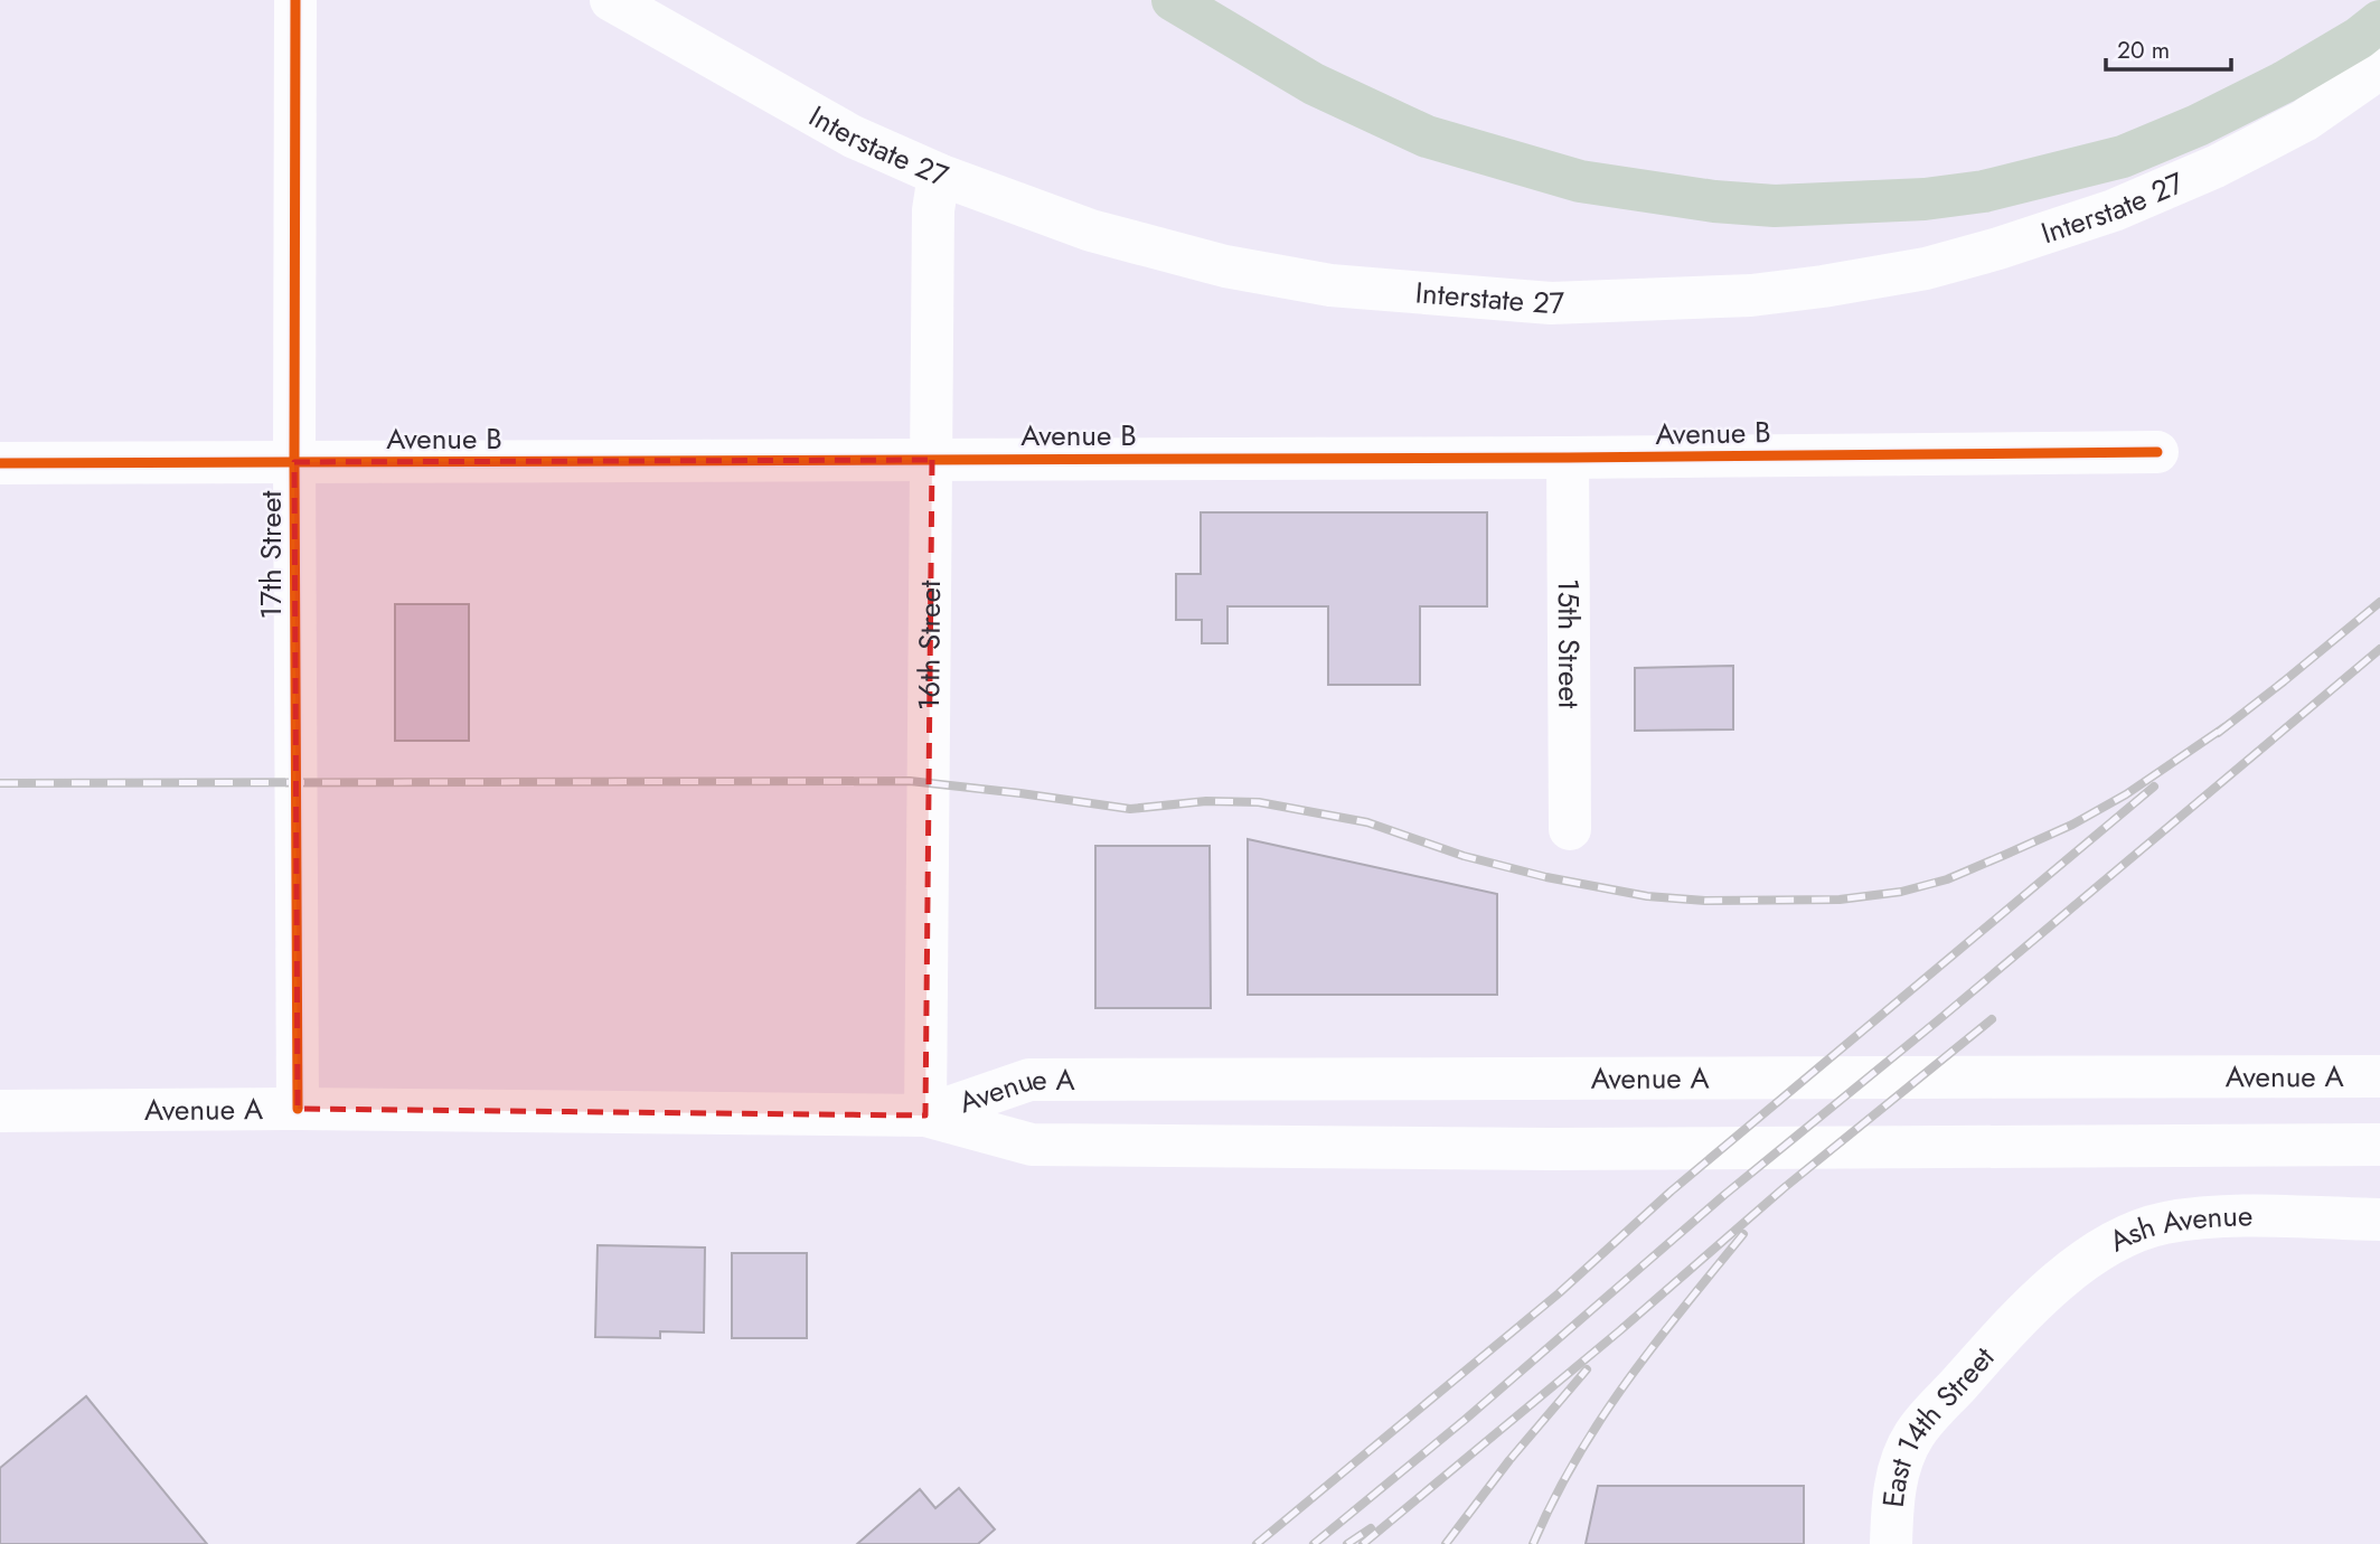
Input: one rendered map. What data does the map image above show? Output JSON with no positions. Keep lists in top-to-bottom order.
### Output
{
  "streets": {
    "main road": [
      "Interstate 27",
      "Avenue B",
      "17th Street",
      "15th Street",
      "16th Street",
      "Avenue A",
      "Ash Avenue",
      "East 14th Street"
    ]
  },
  "crossings": [
    ["Interstate 27", "16th Street"],
    ["Avenue B", "17th Street"],
    ["Avenue B", "15th Street"],
    ["Avenue B", "16th Street"],
    ["17th Street", "Avenue A"],
    ["16th Street", "Avenue A"],
    ["Ash Avenue", "East 14th Street"]
  ],
  "scale_bar": "20 m"
}
